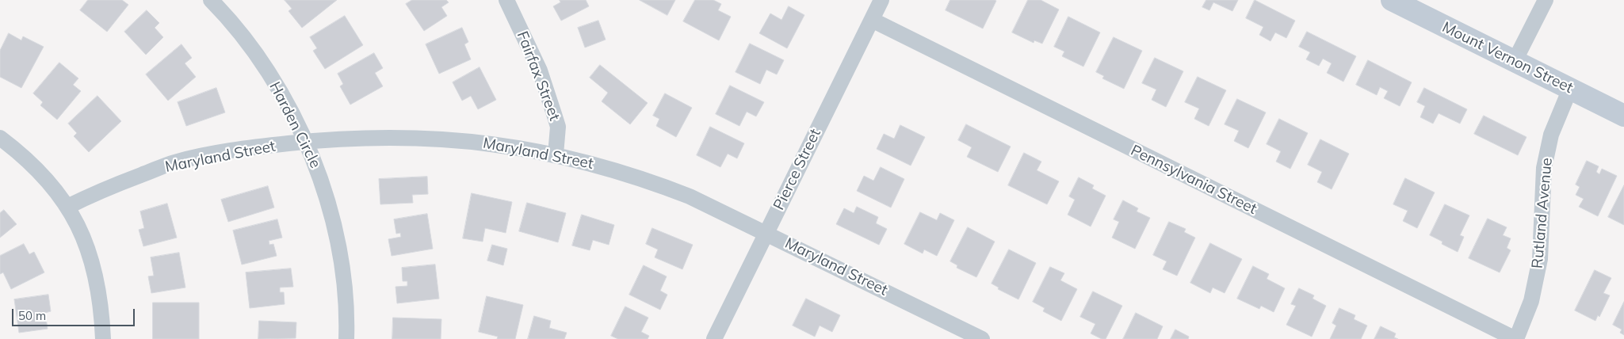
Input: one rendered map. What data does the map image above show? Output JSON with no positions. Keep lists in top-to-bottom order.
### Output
{
  "streets": {
    "street": [
      "Mount Vernon Street",
      "Fairfax Street",
      "Harden Circle",
      "Maryland Street",
      "Pierce Street",
      "Pennsylvania Street",
      "Rutland Avenue"
    ]
  },
  "crossings": [
    ["Mount Vernon Street", "Rutland Avenue"],
    ["Fairfax Street", "Maryland Street"],
    ["Harden Circle", "Maryland Street"],
    ["Maryland Street", "Pierce Street"],
    ["Pierce Street", "Pennsylvania Street"],
    ["Pennsylvania Street", "Rutland Avenue"]
  ],
  "scale_bar": "50 m"
}
